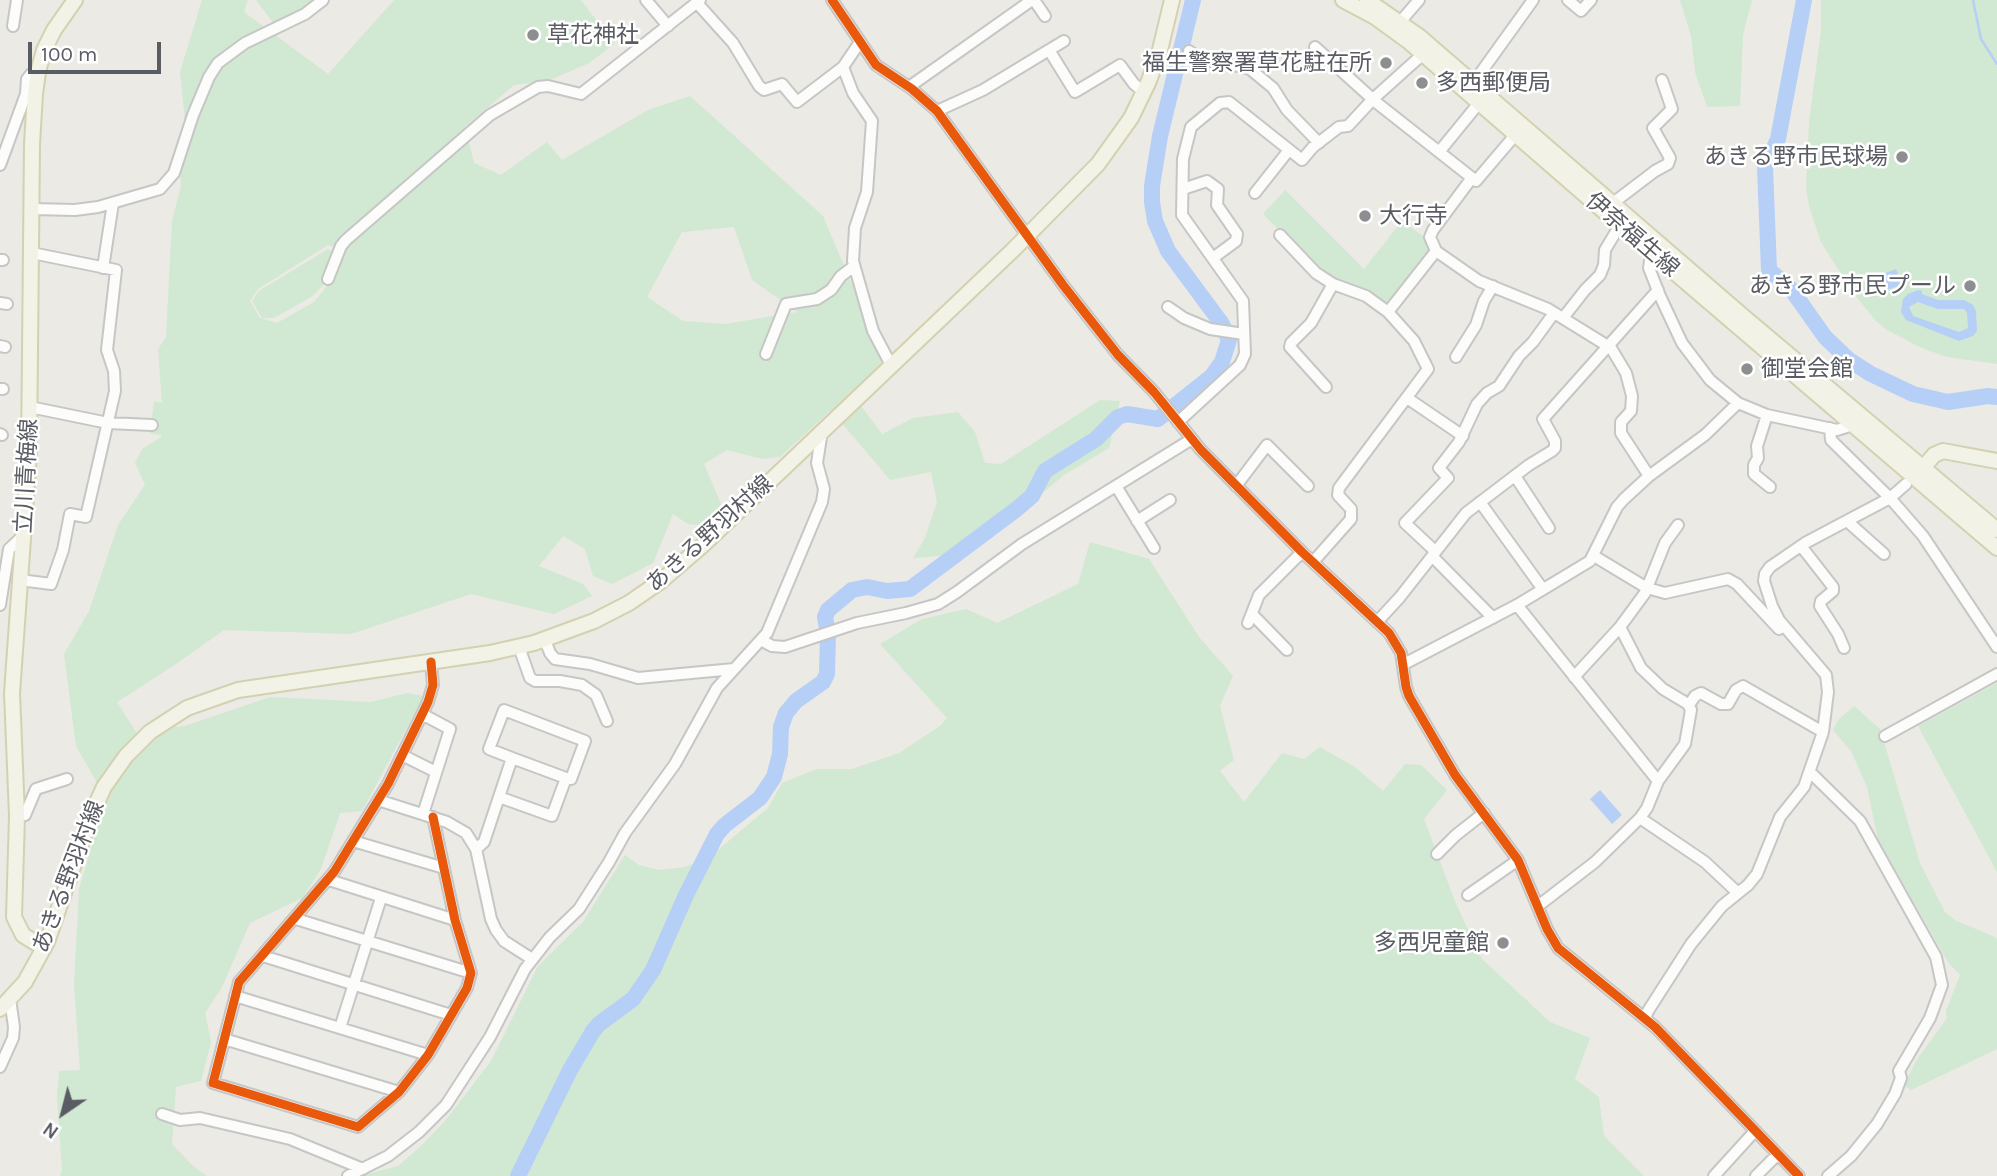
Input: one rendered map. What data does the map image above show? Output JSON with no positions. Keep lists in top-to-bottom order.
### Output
{
  "streets": {
    "main road": ["伊奈福生線", "立川青梅線", "あきる野羽村線"]
  },
  "crossings": [
    ["立川青梅線", "あきる野羽村線"]
  ],
  "places": [
    "草花神社",
    "福生警察署草花駐在所",
    "多西郵便局",
    "あきる野市民球場",
    "大行寺",
    "あきる野市民プール",
    "御堂会館",
    "多西児童館"
  ],
  "scale_bar": "100 m",
  "north": "bottom left"
}
